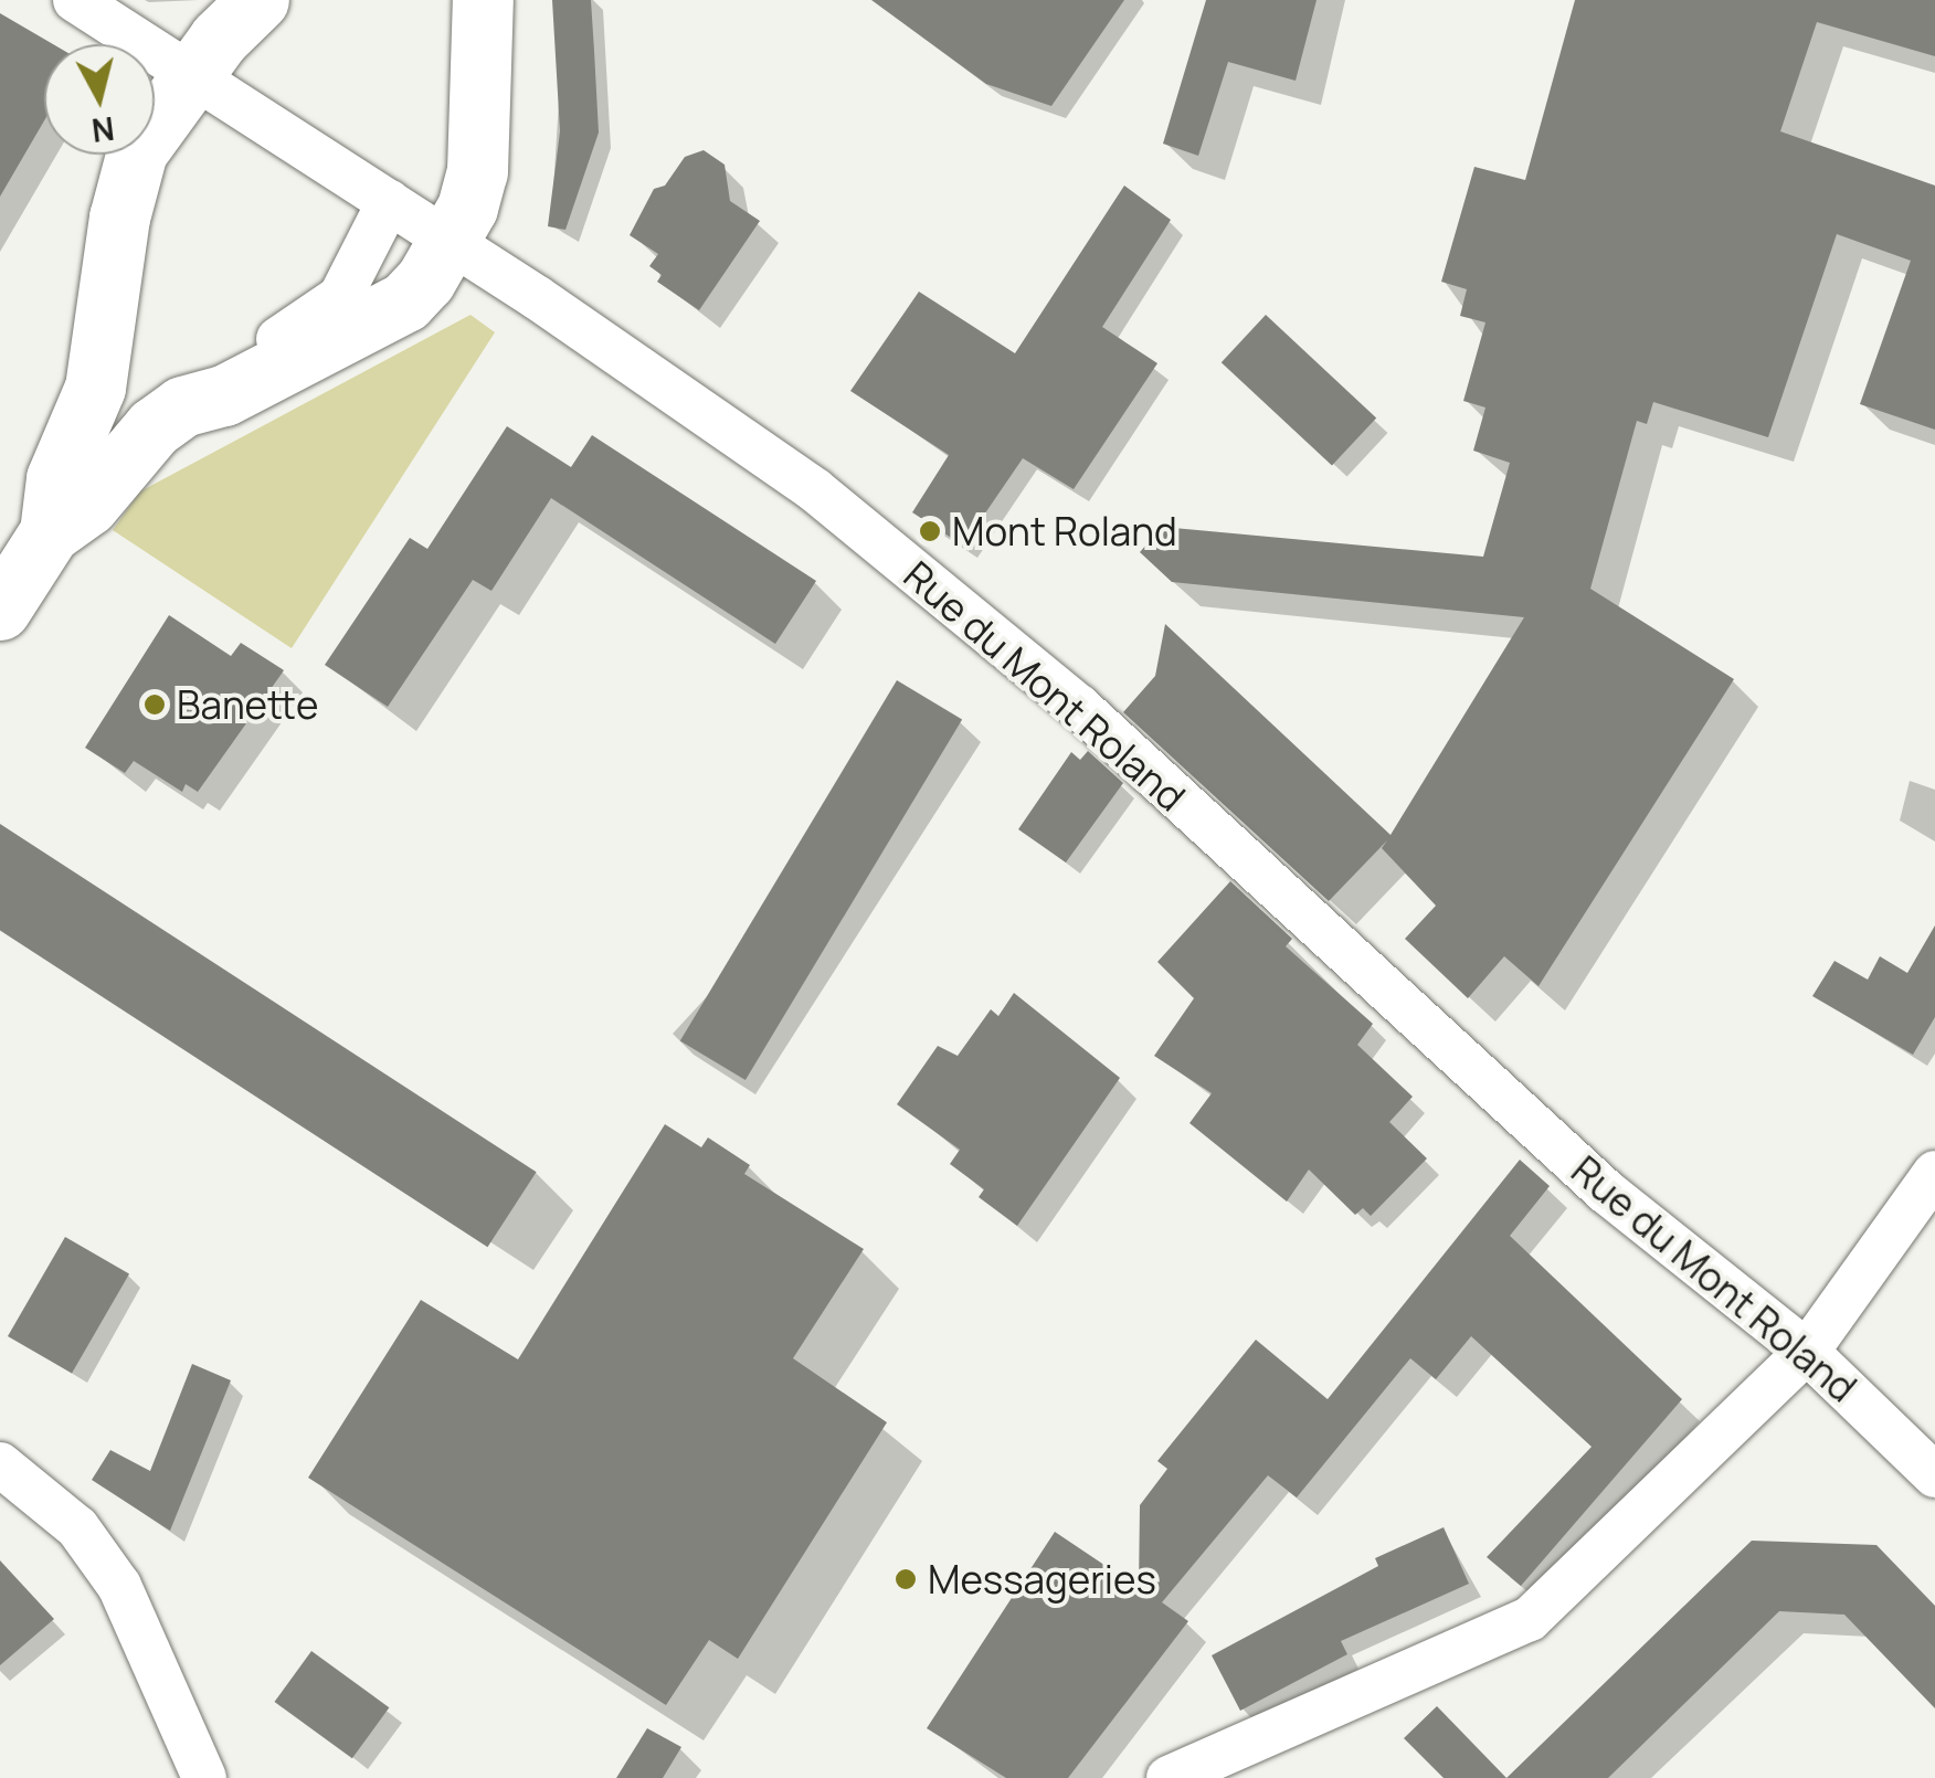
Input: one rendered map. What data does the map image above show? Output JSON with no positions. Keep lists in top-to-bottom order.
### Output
{
  "streets": {
    "street": ["Rue du Mont Roland"]
  },
  "places": ["Mont Roland", "Banette", "Messageries"],
  "north": "bottom"
}
